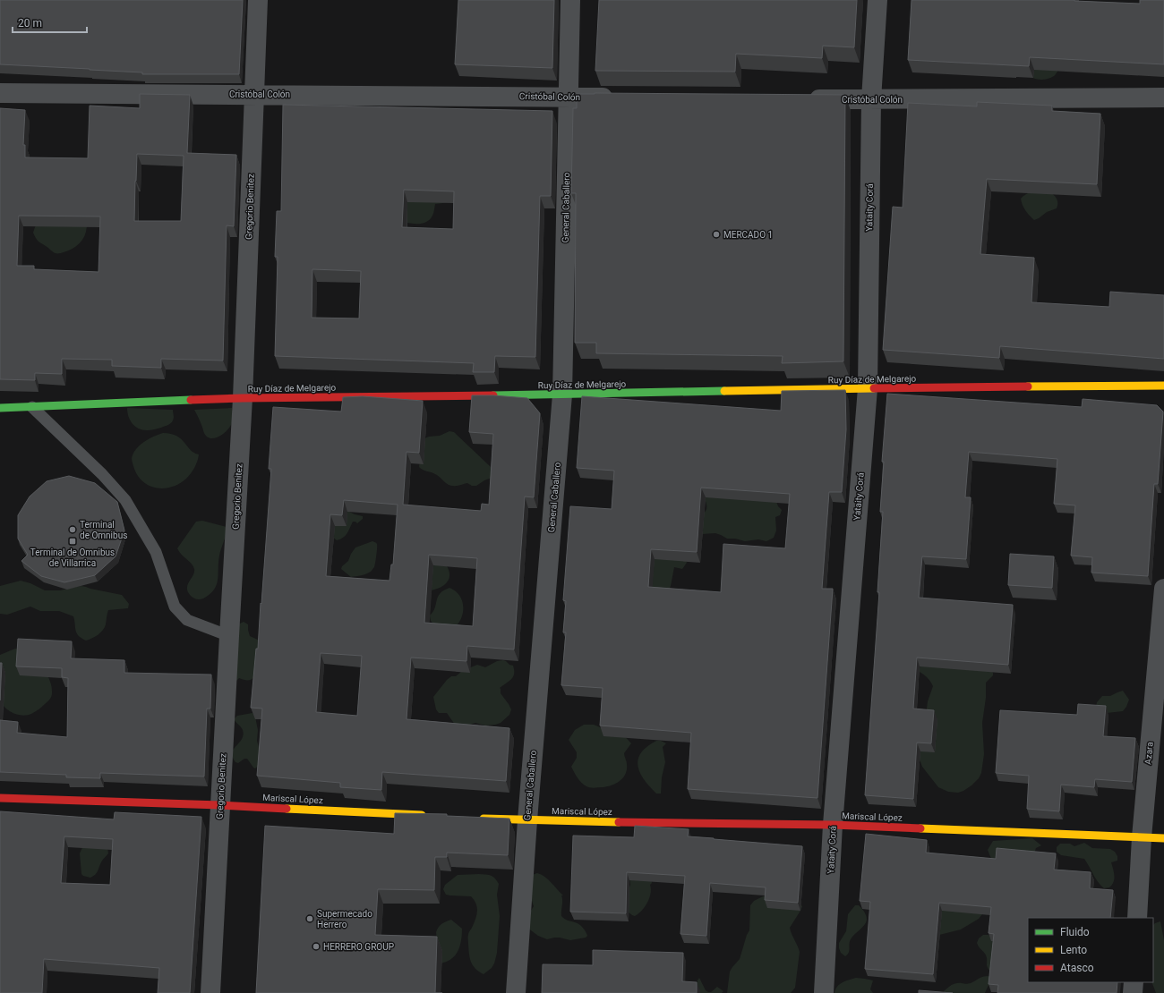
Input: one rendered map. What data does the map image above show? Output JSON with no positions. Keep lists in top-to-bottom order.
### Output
{
  "streets": {
    "street": [
      "Cristóbal Colón",
      "Gregorio Benitez",
      "General Caballero",
      "Yataity Corá",
      "Ruy Díaz de Melgarejo",
      "Azara",
      "Mariscal López"
    ]
  },
  "crossings": [
    ["Cristóbal Colón", "Gregorio Benitez"],
    ["Cristóbal Colón", "General Caballero"],
    ["Cristóbal Colón", "Yataity Corá"],
    ["Gregorio Benitez", "Ruy Díaz de Melgarejo"],
    ["Gregorio Benitez", "Mariscal López"],
    ["General Caballero", "Ruy Díaz de Melgarejo"],
    ["General Caballero", "Mariscal López"],
    ["Yataity Corá", "Ruy Díaz de Melgarejo"],
    ["Yataity Corá", "Mariscal López"],
    ["Azara", "Mariscal López"]
  ],
  "places": {
    "other": [
      "MERCADO 1",
      "Terminal de Omnibus",
      "Supermecado Herrero",
      "HERRERO GROUP"
    ],
    "transit": ["Terminal de Omnibus de Villarrica"]
  },
  "legend": ["Fluido", "Lento", "Atasco"],
  "scale_bar": "20 m"
}
